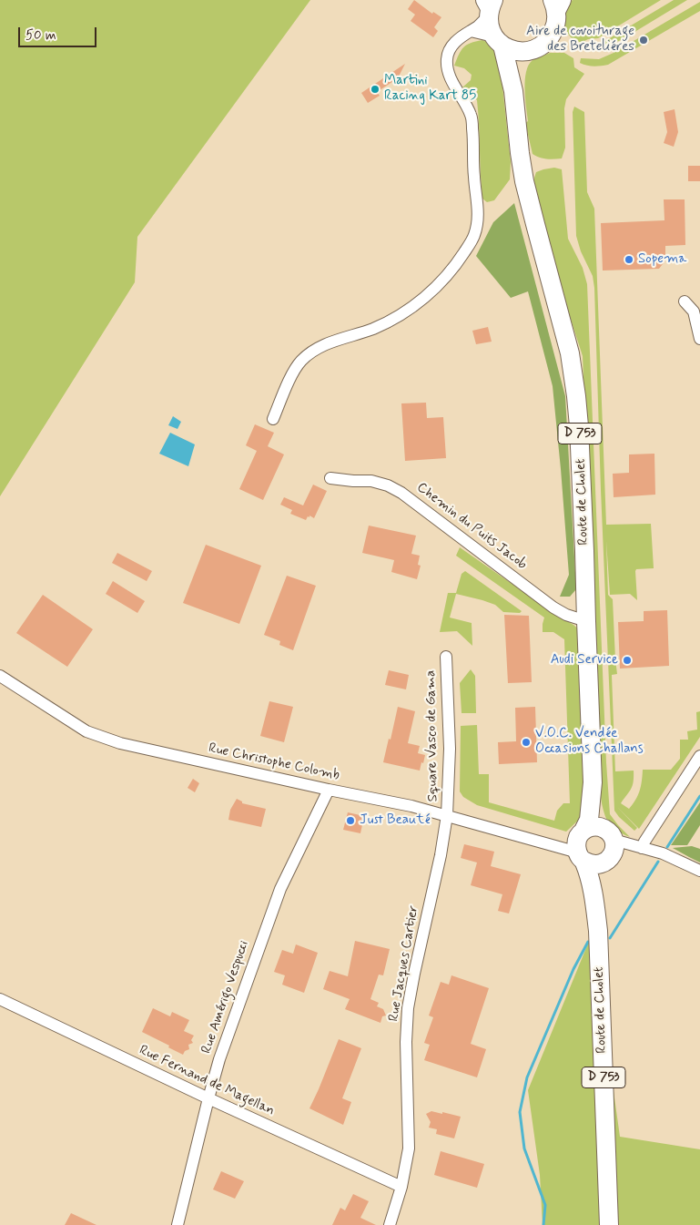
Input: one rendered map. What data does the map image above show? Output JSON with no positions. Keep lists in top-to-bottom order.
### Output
{
  "streets": {
    "main road": ["D 753", "Route de Cholet"],
    "street": [
      "Chemin du Puits Jacob",
      "Square Vasco de Gama",
      "Rue Christophe Colomb",
      "Rue Jacques Cartier",
      "Rue Amérigo Vespucci",
      "Rue Fernand de Magellan"
    ]
  },
  "crossings": [
    ["Route de Cholet", "Chemin du Puits Jacob"],
    ["Route de Cholet", "Rue Christophe Colomb"],
    ["Square Vasco de Gama", "Rue Christophe Colomb"],
    ["Square Vasco de Gama", "Rue Jacques Cartier"],
    ["Rue Christophe Colomb", "Rue Jacques Cartier"],
    ["Rue Christophe Colomb", "Rue Amérigo Vespucci"],
    ["Rue Jacques Cartier", "Rue Fernand de Magellan"],
    ["Rue Amérigo Vespucci", "Rue Fernand de Magellan"]
  ],
  "places": [
    "Aire de covoiturage des Breteliéres",
    "Martini Racing Kart 85",
    "Sopema",
    "Audi Service",
    "V.O.C. Vendée Occasions Challans",
    "Just Beauté"
  ],
  "scale_bar": "50 m"
}
